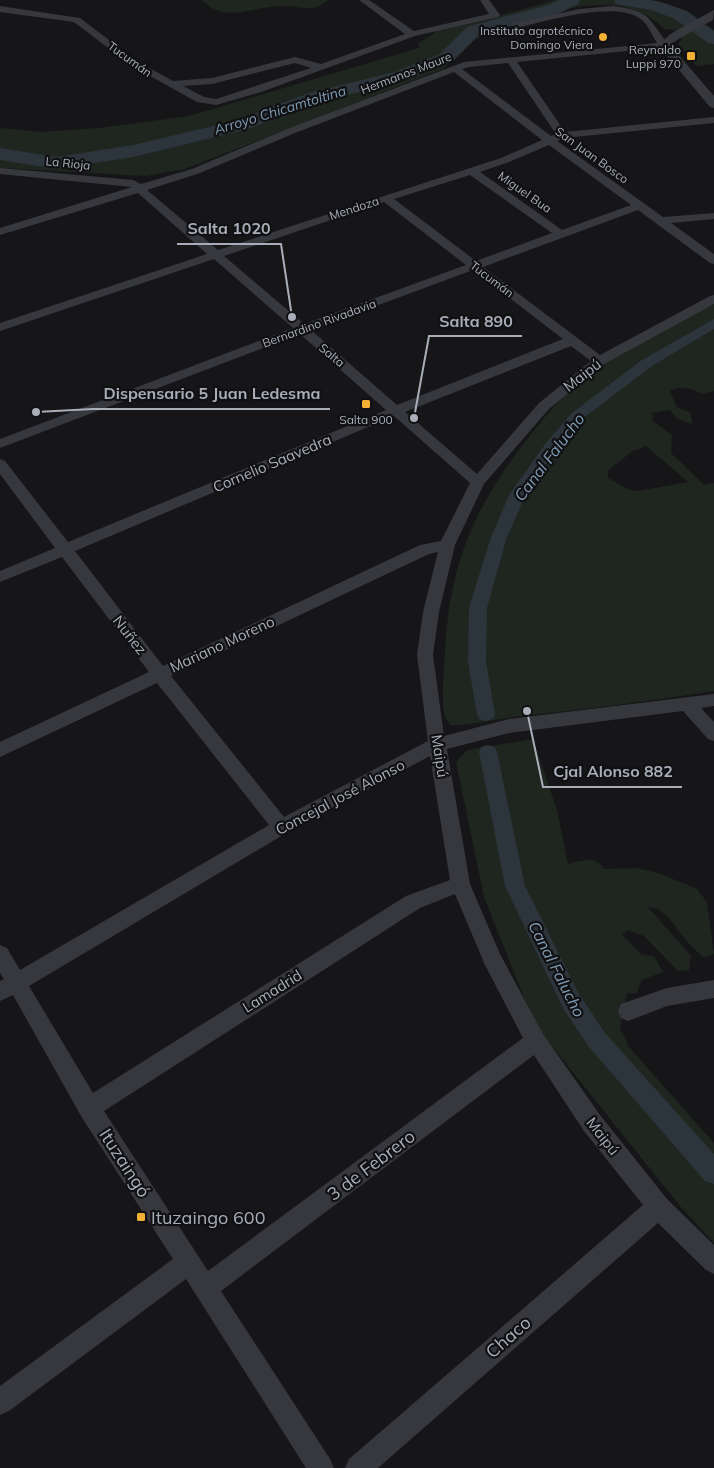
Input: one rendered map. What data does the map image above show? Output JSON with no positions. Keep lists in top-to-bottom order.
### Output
{
  "streets": {
    "street": [
      "Tucumán",
      "Hermanos Maure",
      "San Juan Bosco",
      "La Rioja",
      "Miguel Bua",
      "Mendoza",
      "Bernardino Rivadavia",
      "Salta",
      "Maipú",
      "Cornelio Saavedra",
      "Nuñez",
      "Mariano Moreno",
      "Concejal José Alonso",
      "Lamadrid",
      "Ituzaingó",
      "3 de Febrero",
      "Chaco"
    ]
  },
  "crossings": [
    ["Tucumán", "Mendoza"],
    ["Tucumán", "Bernardino Rivadavia"],
    ["Tucumán", "Maipú"],
    ["Tucumán", "Cornelio Saavedra"],
    ["Hermanos Maure", "San Juan Bosco"],
    ["Hermanos Maure", "La Rioja"],
    ["San Juan Bosco", "Mendoza"],
    ["San Juan Bosco", "Bernardino Rivadavia"],
    ["La Rioja", "Salta"],
    ["Miguel Bua", "Mendoza"],
    ["Miguel Bua", "Bernardino Rivadavia"],
    ["Mendoza", "Salta"],
    ["Bernardino Rivadavia", "Salta"],
    ["Salta", "Maipú"],
    ["Salta", "Cornelio Saavedra"],
    ["Maipú", "Mariano Moreno"],
    ["Maipú", "Concejal José Alonso"],
    ["Maipú", "Lamadrid"],
    ["Maipú", "3 de Febrero"],
    ["Maipú", "Chaco"],
    ["Cornelio Saavedra", "Nuñez"],
    ["Nuñez", "Mariano Moreno"],
    ["Nuñez", "Concejal José Alonso"],
    ["Concejal José Alonso", "Ituzaingó"],
    ["Lamadrid", "Ituzaingó"],
    ["Ituzaingó", "3 de Febrero"]
  ],
  "water": ["Arroyo Chicamtoltina", "Canal Falucho"],
  "places": {
    "other": [
      "Instituto agrotécnico Domingo Viera",
      "Salta 1020",
      "Dispensario 5 Juan Ledesma",
      "Salta 890",
      "Cjal Alonso 882"
    ],
    "transit": ["Reynaldo Luppi 970", "Salta 900", "Ituzaingo 600"]
  }
}
